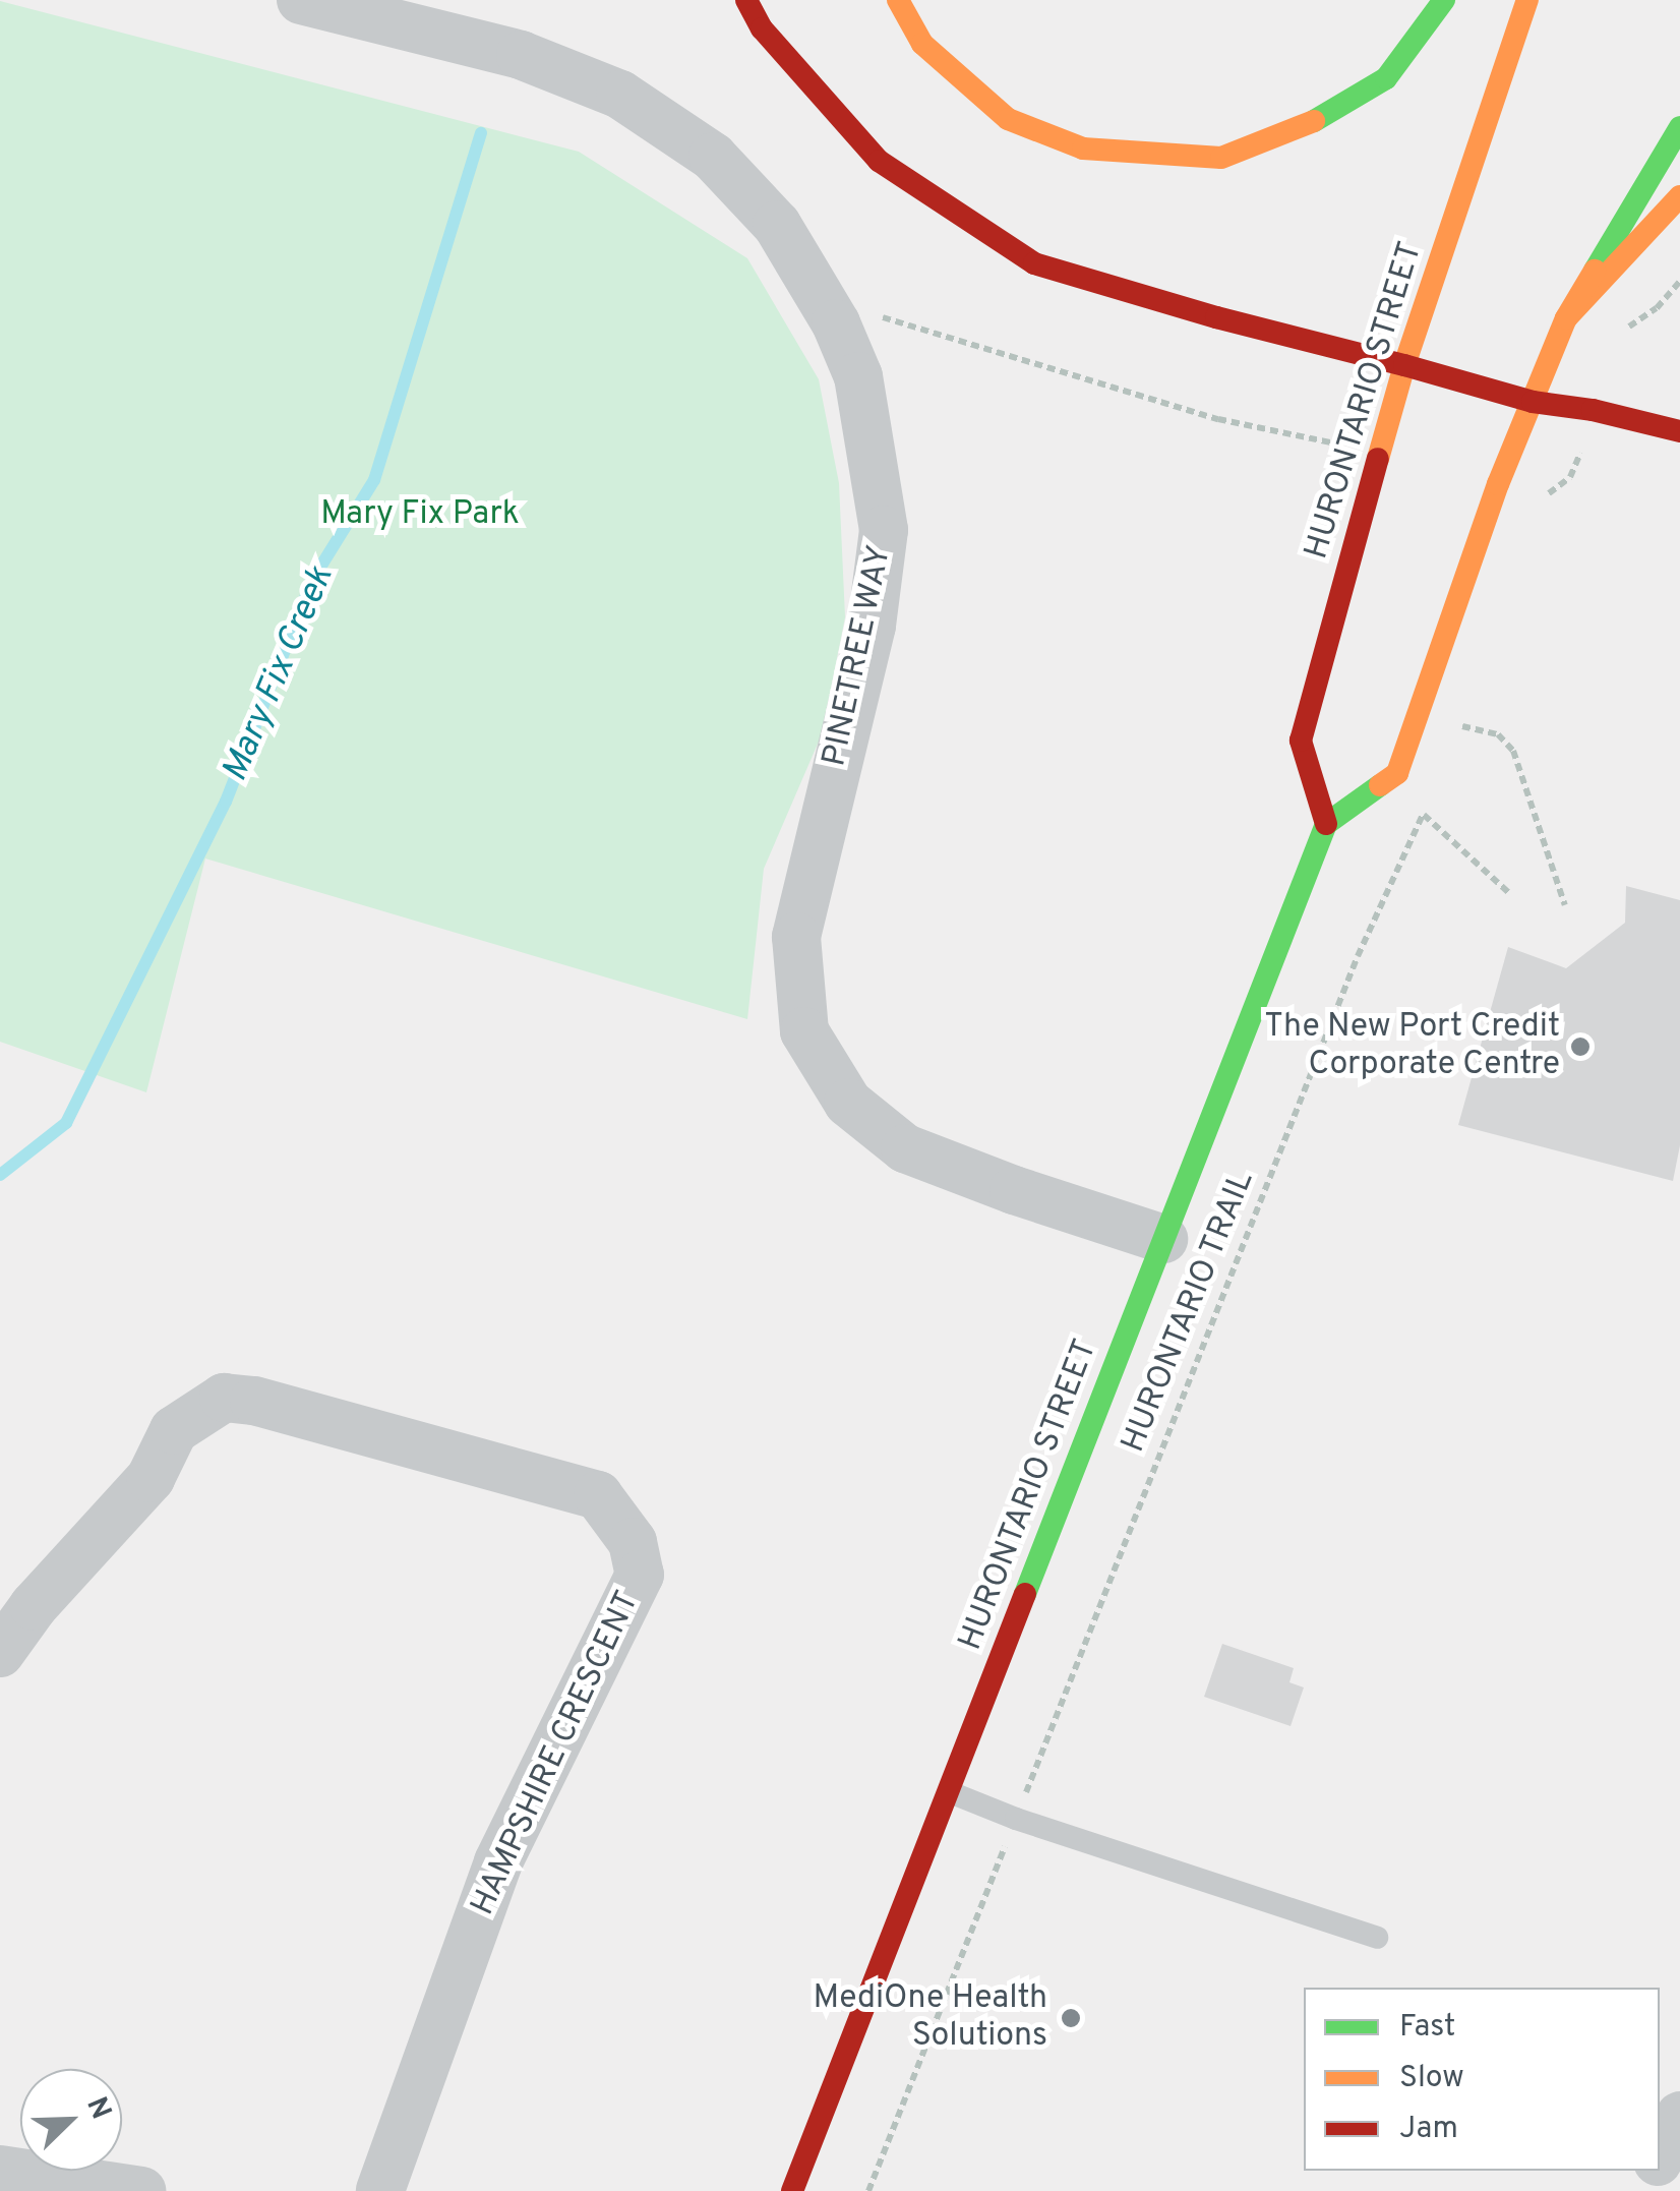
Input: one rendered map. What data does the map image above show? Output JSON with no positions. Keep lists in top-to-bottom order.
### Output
{
  "streets": {
    "main road": ["HURONTARIO STREET"],
    "street": ["PINETREE WAY", "HAMPSHIRE CRESCENT"],
    "path": ["HURONTARIO TRAIL"]
  },
  "crossings": [
    ["HURONTARIO STREET", "PINETREE WAY"]
  ],
  "water": ["Mary Fix Creek"],
  "parks": ["Mary Fix Park"],
  "places": ["The New Port Credit Corporate Centre", "MediOne Health Solutions"],
  "legend": ["Fast", "Slow", "Jam"],
  "north": "top right"
}
